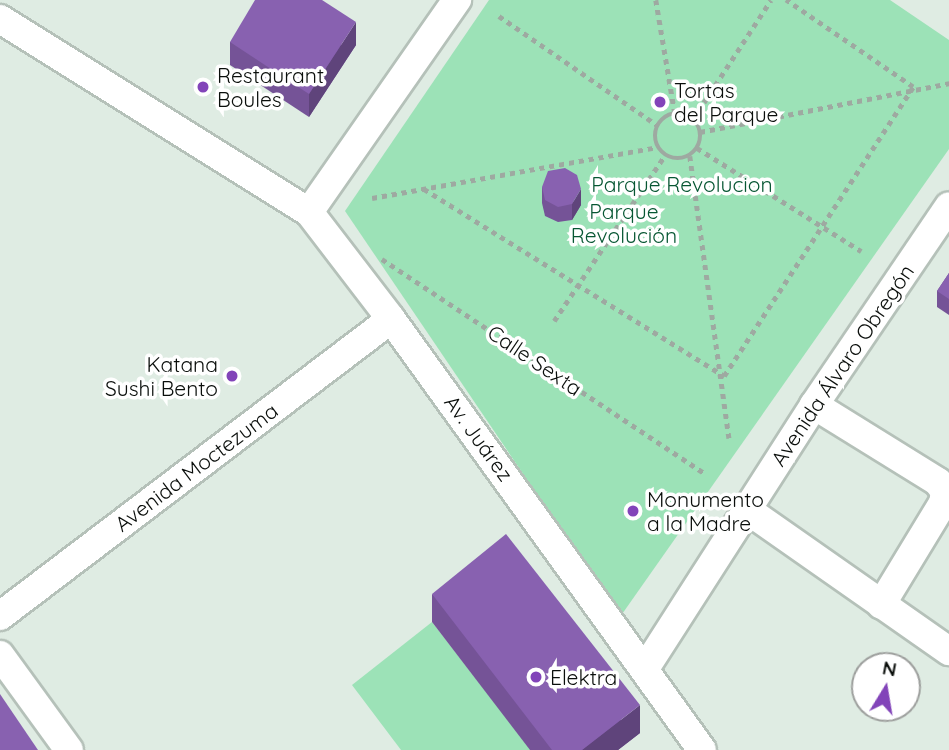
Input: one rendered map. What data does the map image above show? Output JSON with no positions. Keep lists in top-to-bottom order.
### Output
{
  "streets": {
    "street": ["Avenida Álvaro Obregón", "Av. Juárez", "Avenida Moctezuma"],
    "path": ["Calle Sexta"]
  },
  "crossings": [
    ["Avenida Álvaro Obregón", "Av. Juárez"],
    ["Av. Juárez", "Avenida Moctezuma"]
  ],
  "parks": ["Parque Revolucion", "Parque Revolución"],
  "places": [
    "Restaurant Boules",
    "Tortas del Parque",
    "Katana Sushi Bento",
    "Monumento a la Madre",
    "Elektra"
  ],
  "north": "top"
}
